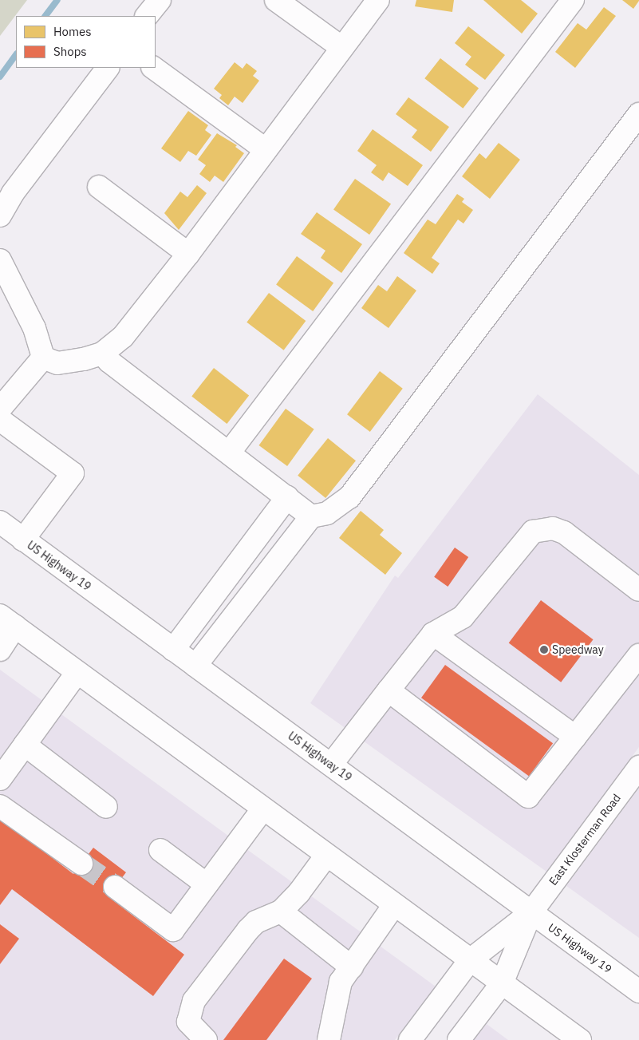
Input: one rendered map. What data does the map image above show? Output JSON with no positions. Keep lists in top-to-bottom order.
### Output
{
  "streets": {
    "main road": ["US Highway 19", "East Klosterman Road"]
  },
  "crossings": [
    ["US Highway 19", "East Klosterman Road"]
  ],
  "places": ["Speedway"],
  "legend": ["Homes", "Shops"]
}
